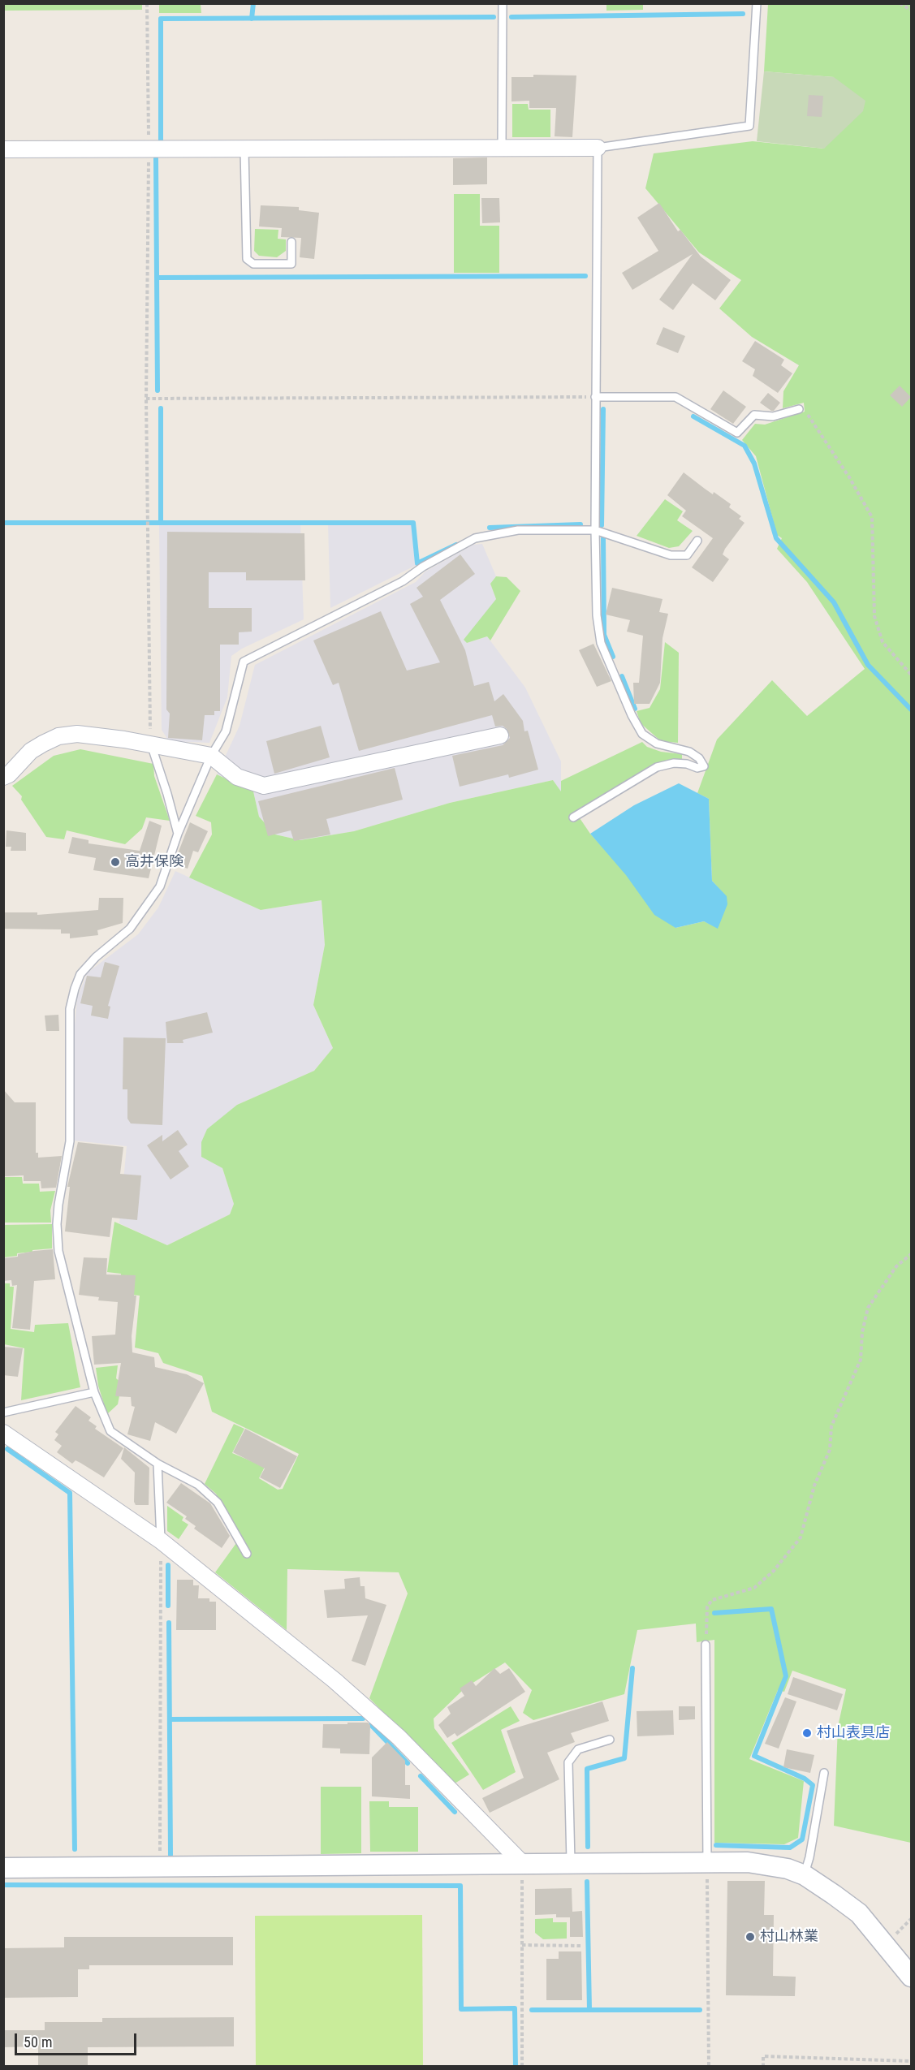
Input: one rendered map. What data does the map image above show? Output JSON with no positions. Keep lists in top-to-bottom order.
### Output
{
  "places": ["高井保険", "村山表具店", "村山林業"],
  "scale_bar": "50 m"
}
